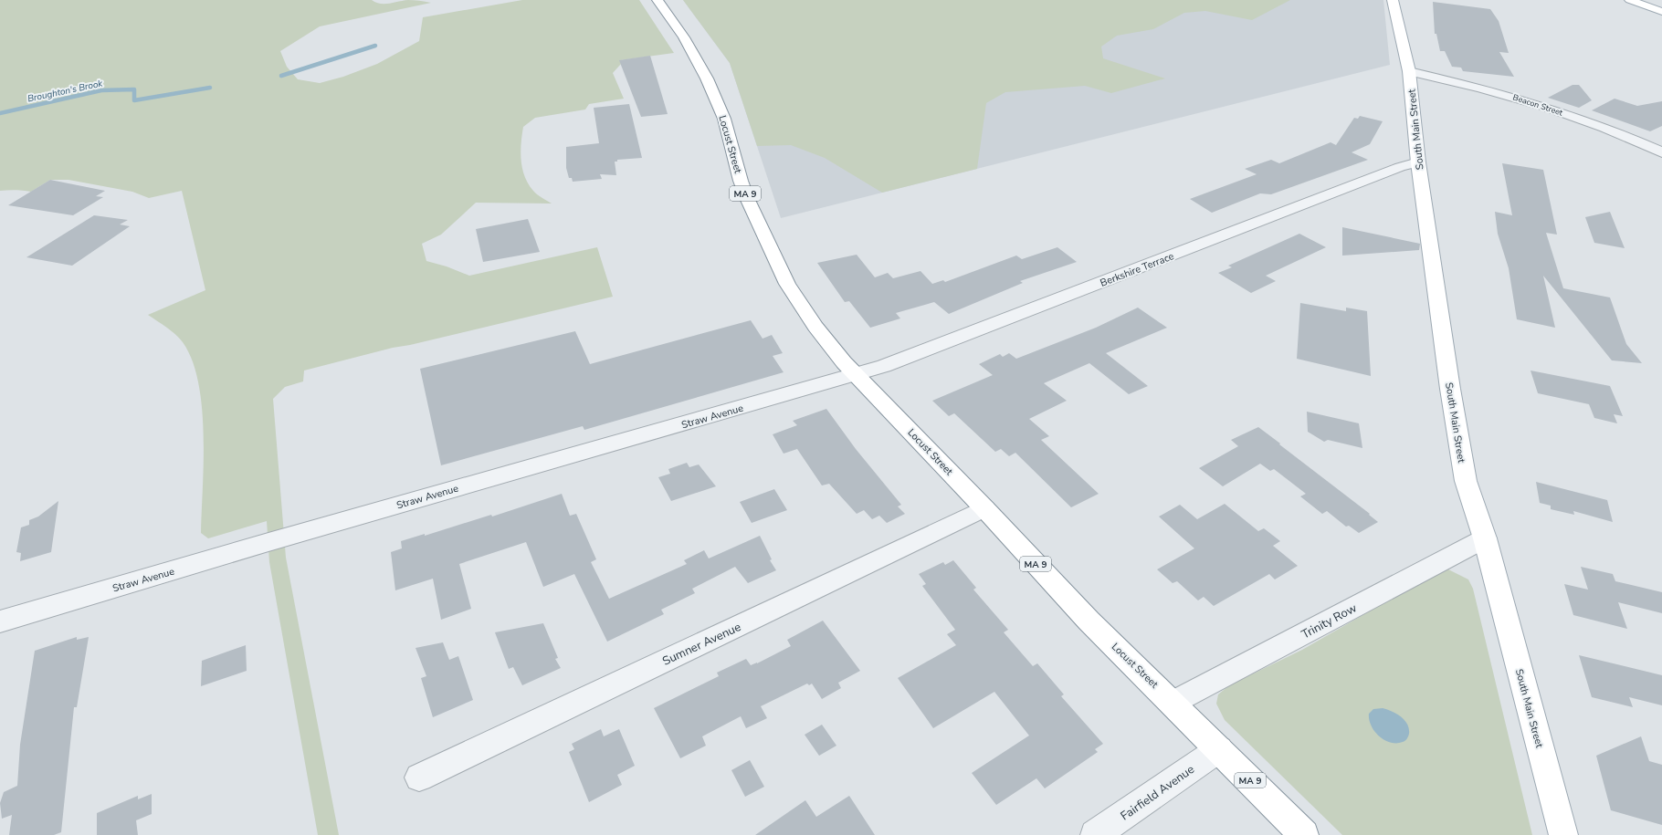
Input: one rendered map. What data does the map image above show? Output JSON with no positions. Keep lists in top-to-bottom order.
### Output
{
  "streets": {
    "main road": ["South Main Street", "Locust Street", "MA 9"],
    "street": [
      "Beacon Street",
      "Berkshire Terrace",
      "Straw Avenue",
      "Trinity Row",
      "Sumner Avenue",
      "Fairfield Avenue"
    ]
  },
  "crossings": [
    ["Beacon Street", "South Main Street"],
    ["South Main Street", "Berkshire Terrace"],
    ["South Main Street", "Trinity Row"],
    ["Locust Street", "Berkshire Terrace"],
    ["Locust Street", "Straw Avenue"],
    ["Locust Street", "Trinity Row"],
    ["Locust Street", "Sumner Avenue"],
    ["Locust Street", "Fairfield Avenue"],
    ["Berkshire Terrace", "Straw Avenue"]
  ],
  "water": ["Broughton's Brook"]
}
